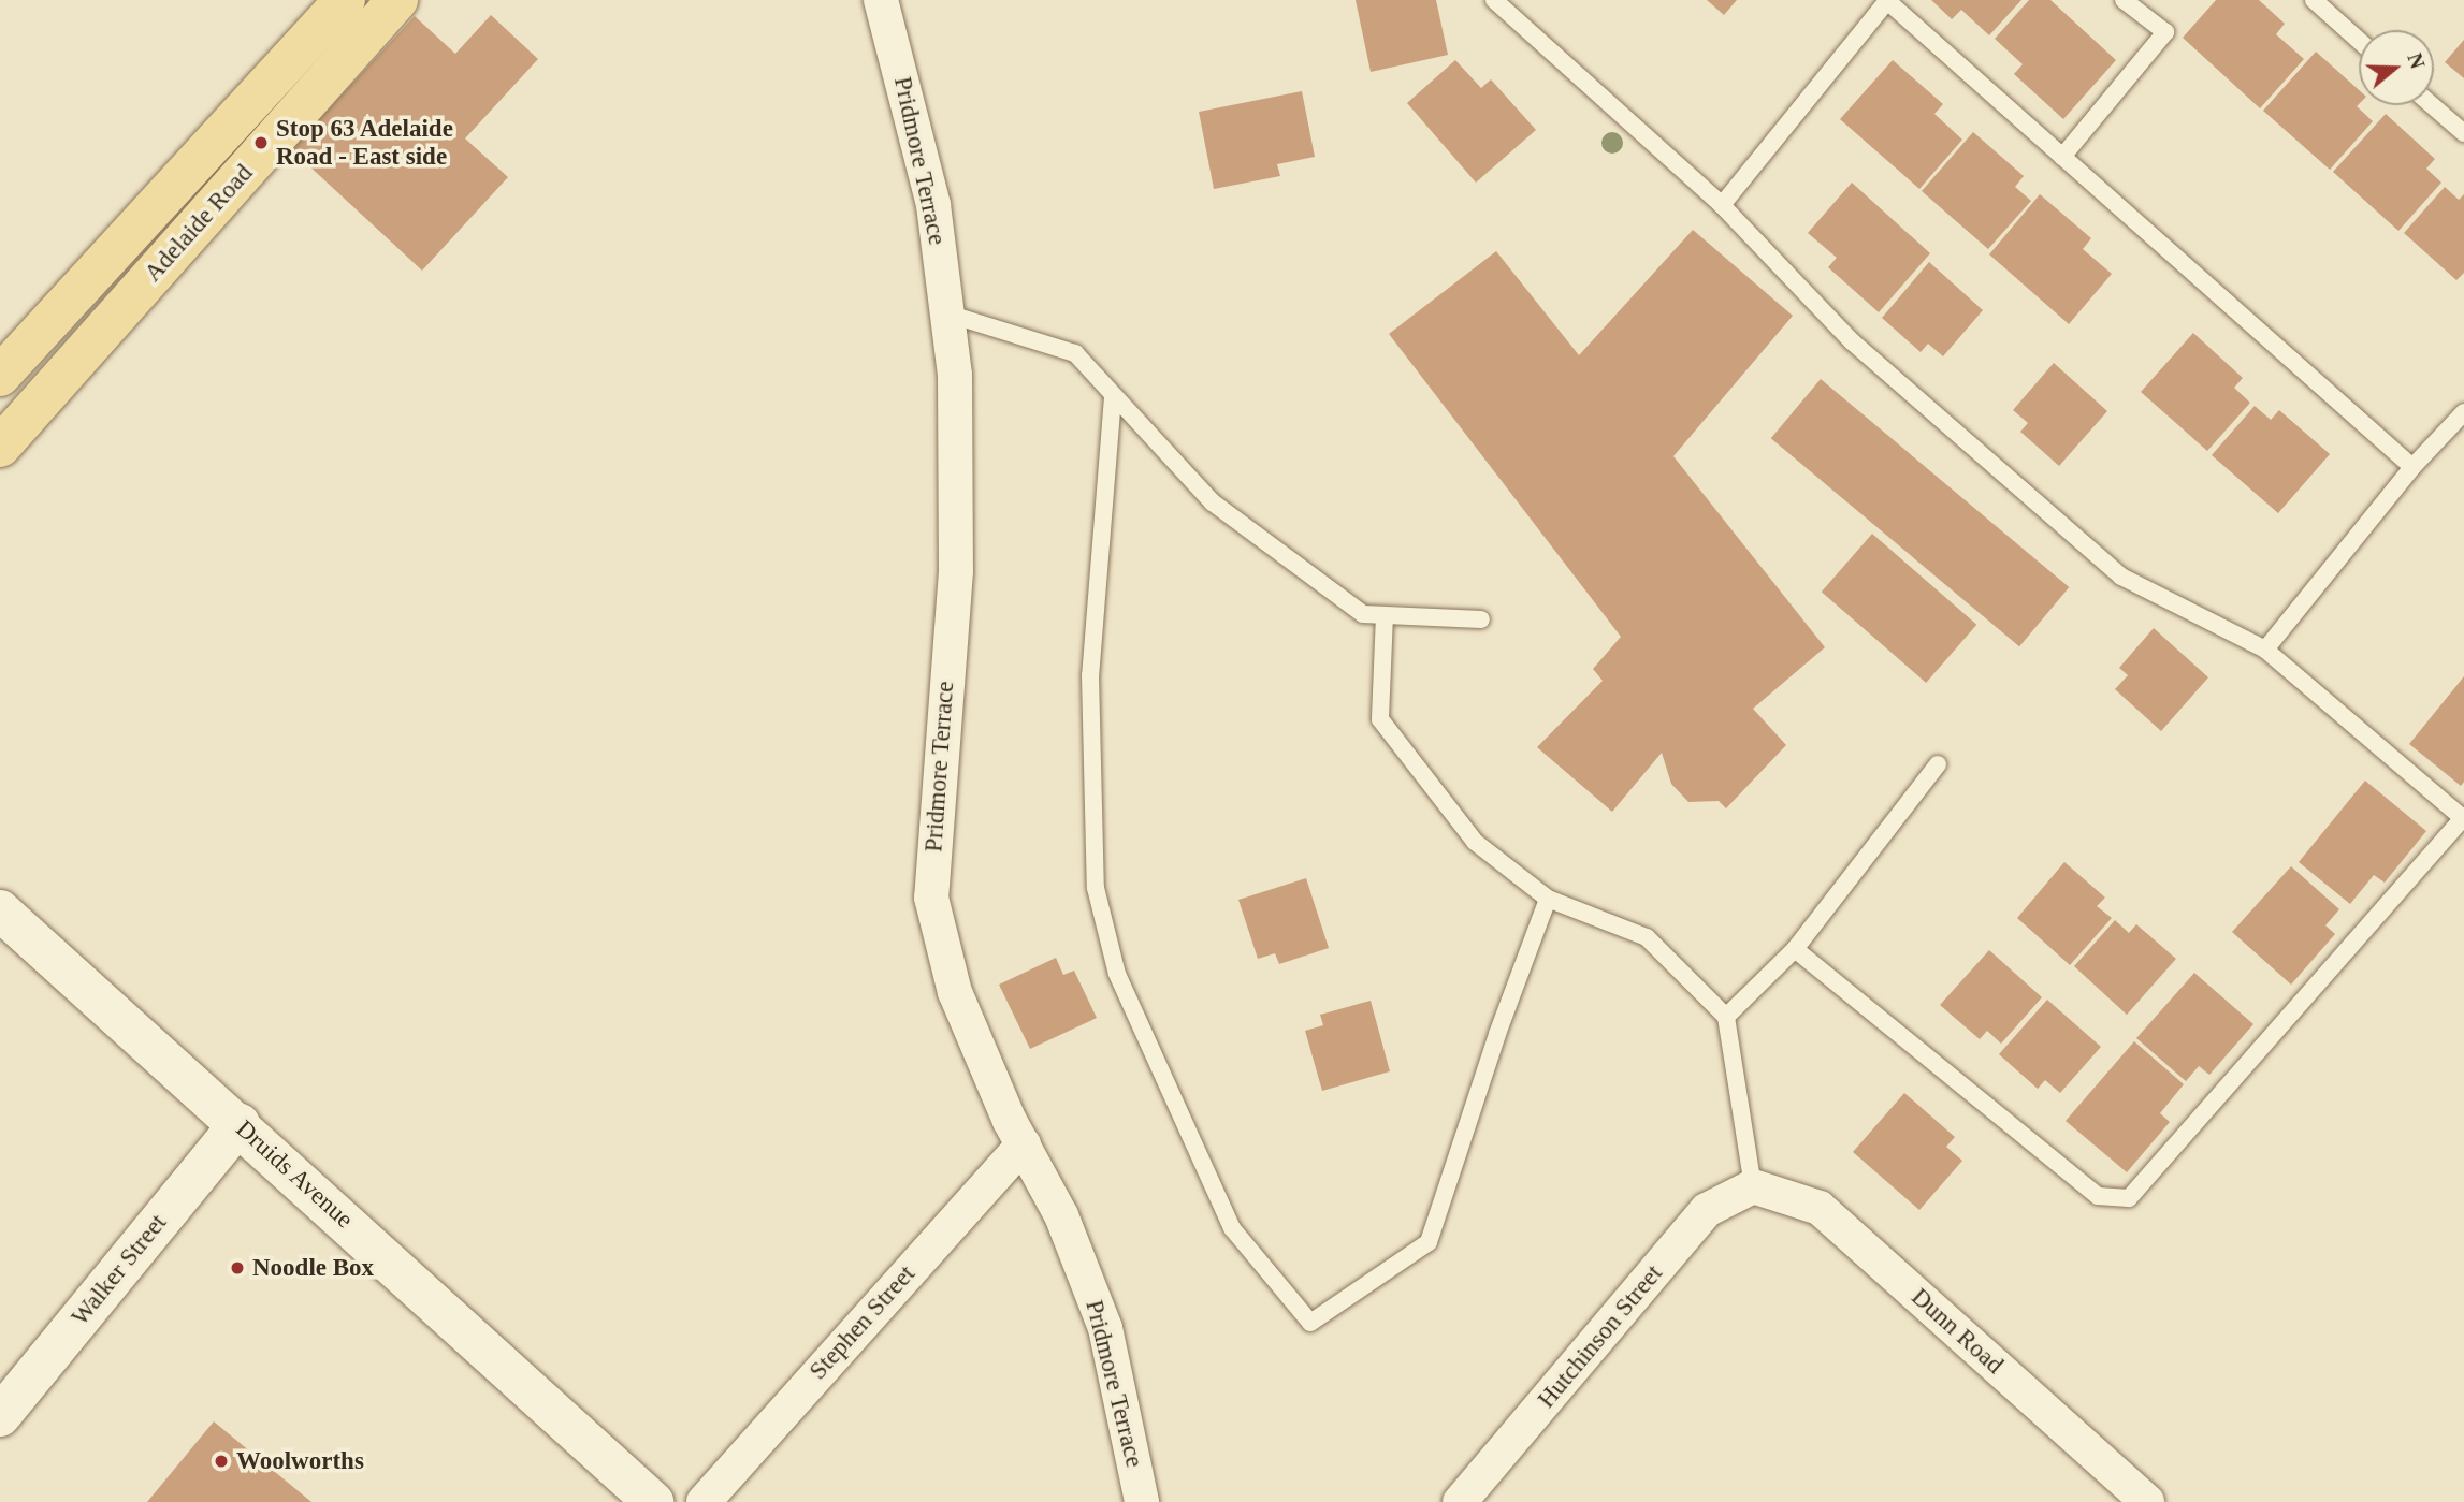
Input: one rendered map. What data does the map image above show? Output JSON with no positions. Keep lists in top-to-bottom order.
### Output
{
  "streets": {
    "main road": ["Adelaide Road"],
    "street": [
      "Pridmore Terrace",
      "Druids Avenue",
      "Walker Street",
      "Stephen Street",
      "Dunn Road",
      "Hutchinson Street"
    ]
  },
  "crossings": [
    ["Pridmore Terrace", "Stephen Street"],
    ["Druids Avenue", "Walker Street"],
    ["Dunn Road", "Hutchinson Street"]
  ],
  "places": ["Stop 63 Adelaide Road - East side", "Noodle Box", "Woolworths"],
  "north": "right"
}
